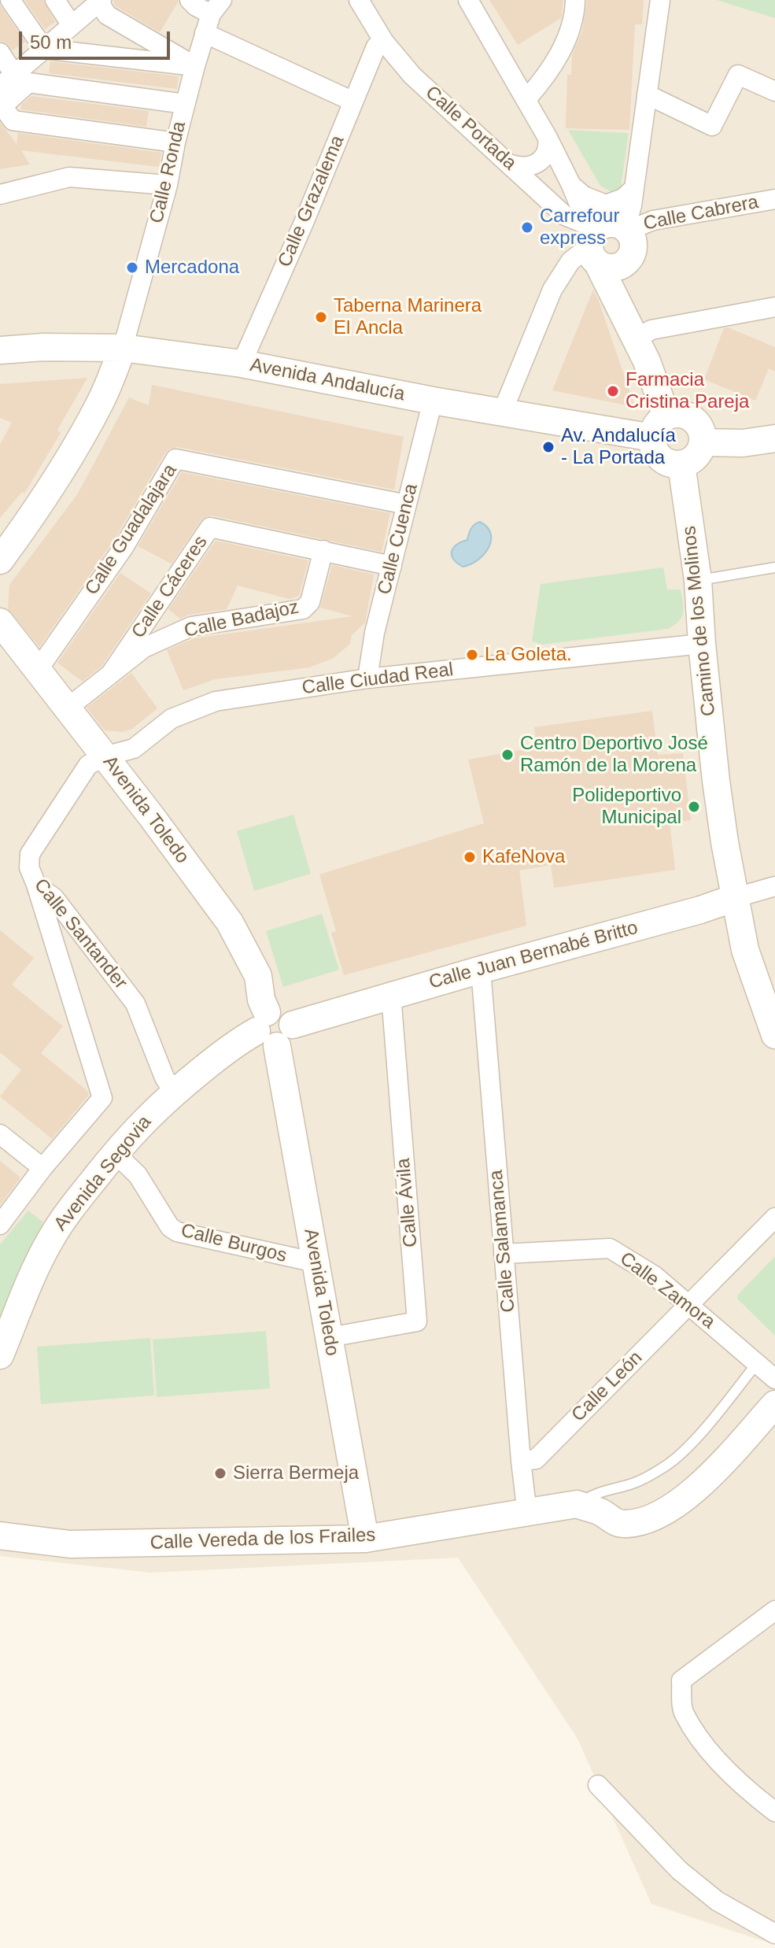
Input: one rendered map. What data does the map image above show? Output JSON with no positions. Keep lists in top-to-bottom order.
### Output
{
  "streets": {
    "street": [
      "Calle Portada",
      "Calle Ronda",
      "Calle Grazalema",
      "Calle Cabrera",
      "Avenida Andalucía",
      "Calle Guadalajara",
      "Calle Cuenca",
      "Calle Cáceres",
      "Calle Badajoz",
      "Camino de los Molinos",
      "Calle Ciudad Real",
      "Avenida Toledo",
      "Calle Santander",
      "Calle Juan Bernabé Britto",
      "Avenida Segovia",
      "Calle Ávila",
      "Calle Salamanca",
      "Calle Burgos",
      "Calle Zamora",
      "Calle León",
      "Calle Vereda de los Frailes"
    ]
  },
  "crossings": [
    ["Calle Portada", "Calle Grazalema"],
    ["Calle Portada", "Calle Cabrera"],
    ["Calle Ronda", "Avenida Andalucía"],
    ["Calle Grazalema", "Avenida Andalucía"],
    ["Calle Cabrera", "Avenida Andalucía"],
    ["Avenida Andalucía", "Calle Cuenca"],
    ["Avenida Andalucía", "Camino de los Molinos"],
    ["Calle Guadalajara", "Calle Cuenca"],
    ["Calle Guadalajara", "Avenida Toledo"],
    ["Calle Cuenca", "Calle Cáceres"],
    ["Calle Cuenca", "Calle Ciudad Real"],
    ["Calle Cáceres", "Calle Badajoz"],
    ["Calle Badajoz", "Avenida Toledo"],
    ["Camino de los Molinos", "Calle Ciudad Real"],
    ["Camino de los Molinos", "Calle Juan Bernabé Britto"],
    ["Calle Ciudad Real", "Avenida Toledo"],
    ["Calle Ciudad Real", "Calle Santander"],
    ["Avenida Toledo", "Calle Santander"],
    ["Avenida Toledo", "Calle Juan Bernabé Britto"],
    ["Avenida Toledo", "Avenida Segovia"],
    ["Avenida Toledo", "Calle Ávila"],
    ["Avenida Toledo", "Calle Burgos"],
    ["Avenida Toledo", "Calle Vereda de los Frailes"],
    ["Calle Santander", "Avenida Segovia"],
    ["Calle Juan Bernabé Britto", "Avenida Segovia"],
    ["Calle Juan Bernabé Britto", "Calle Ávila"],
    ["Calle Juan Bernabé Britto", "Calle Salamanca"],
    ["Avenida Segovia", "Calle Burgos"],
    ["Calle Salamanca", "Calle Zamora"],
    ["Calle Salamanca", "Calle León"],
    ["Calle Salamanca", "Calle Vereda de los Frailes"],
    ["Calle Zamora", "Calle León"]
  ],
  "places": [
    "Carrefour express",
    "Mercadona",
    "Taberna Marinera El Ancla",
    "Farmacia Cristina Pareja",
    "Av. Andalucía - La Portada",
    "La Goleta.",
    "Centro Deportivo José Ramón de la Morena",
    "Polideportivo Municipal",
    "KafeNova",
    "Sierra Bermeja"
  ],
  "scale_bar": "50 m"
}
